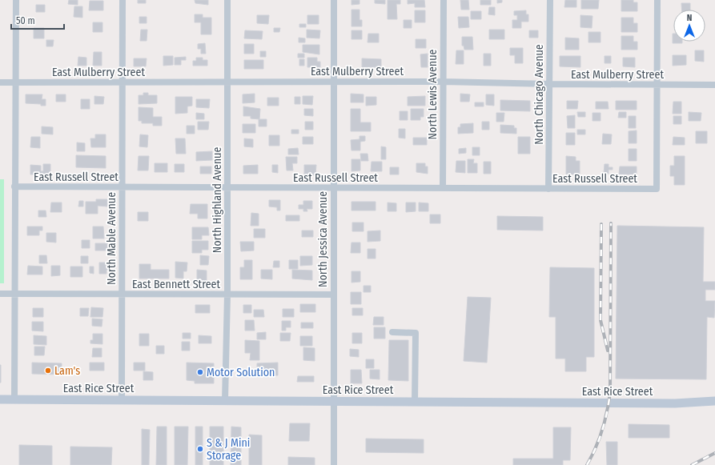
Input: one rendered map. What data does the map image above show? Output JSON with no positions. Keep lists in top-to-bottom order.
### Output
{
  "streets": {
    "main road": ["East Rice Street"],
    "street": [
      "East Mulberry Street",
      "North Lewis Avenue",
      "North Chicago Avenue",
      "East Russell Street",
      "North Highland Avenue",
      "North Mable Avenue",
      "North Jessica Avenue",
      "East Bennett Street"
    ]
  },
  "crossings": [
    ["East Mulberry Street", "North Lewis Avenue"],
    ["East Mulberry Street", "North Chicago Avenue"],
    ["East Mulberry Street", "East Russell Street"],
    ["East Mulberry Street", "North Highland Avenue"],
    ["East Mulberry Street", "North Mable Avenue"],
    ["East Mulberry Street", "North Jessica Avenue"],
    ["North Lewis Avenue", "East Russell Street"],
    ["North Chicago Avenue", "East Russell Street"],
    ["East Russell Street", "North Highland Avenue"],
    ["East Russell Street", "North Mable Avenue"],
    ["East Russell Street", "North Jessica Avenue"],
    ["North Highland Avenue", "East Bennett Street"],
    ["North Highland Avenue", "East Rice Street"],
    ["North Mable Avenue", "East Bennett Street"],
    ["North Mable Avenue", "East Rice Street"],
    ["North Jessica Avenue", "East Bennett Street"],
    ["North Jessica Avenue", "East Rice Street"]
  ],
  "places": ["Lam's", "Motor Solution", "S & J Mini Storage"],
  "scale_bar": "50 m",
  "north": "top"
}
